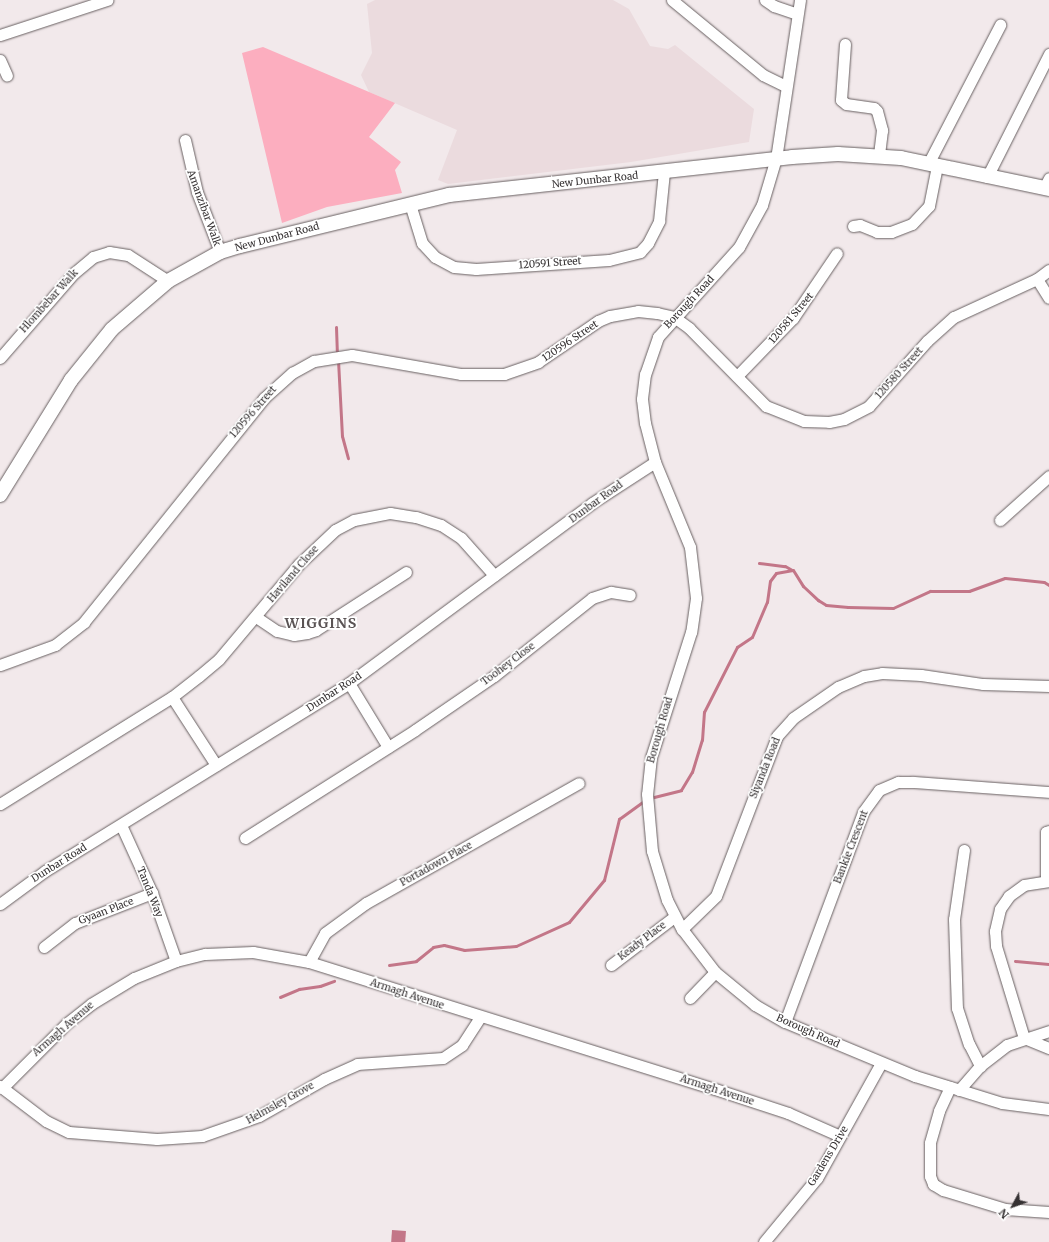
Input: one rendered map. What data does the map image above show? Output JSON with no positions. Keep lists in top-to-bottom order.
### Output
{
  "streets": {
    "street": [
      "New Dunbar Road",
      "Amanzibar Walk",
      "120591 Street",
      "Hlombebar Walk",
      "Borough Road",
      "120581 Street",
      "120596 Street",
      "120580 Street",
      "Dunbar Road",
      "Haviland Close",
      "Toohey Close",
      "Siyanda Road",
      "Bankie Crescent",
      "Portadown Place",
      "Tanda Way",
      "Gyaan Place",
      "Keady Place",
      "Armagh Avenue",
      "Helmsley Grove",
      "Gardens Drive"
    ]
  },
  "crossings": [
    ["New Dunbar Road", "Amanzibar Walk"],
    ["New Dunbar Road", "120591 Street"],
    ["New Dunbar Road", "Hlombebar Walk"],
    ["New Dunbar Road", "Borough Road"],
    ["Borough Road", "120596 Street"],
    ["Borough Road", "120580 Street"],
    ["Borough Road", "Dunbar Road"],
    ["Borough Road", "Siyanda Road"],
    ["Borough Road", "Bankie Crescent"],
    ["Borough Road", "Keady Place"],
    ["Borough Road", "Gardens Drive"],
    ["120581 Street", "120580 Street"],
    ["120596 Street", "120580 Street"],
    ["Dunbar Road", "Haviland Close"],
    ["Dunbar Road", "Tanda Way"],
    ["Portadown Place", "Armagh Avenue"],
    ["Tanda Way", "Gyaan Place"],
    ["Tanda Way", "Armagh Avenue"],
    ["Armagh Avenue", "Helmsley Grove"],
    ["Armagh Avenue", "Gardens Drive"]
  ],
  "districts": ["WIGGINS"],
  "north": "bottom left"
}
